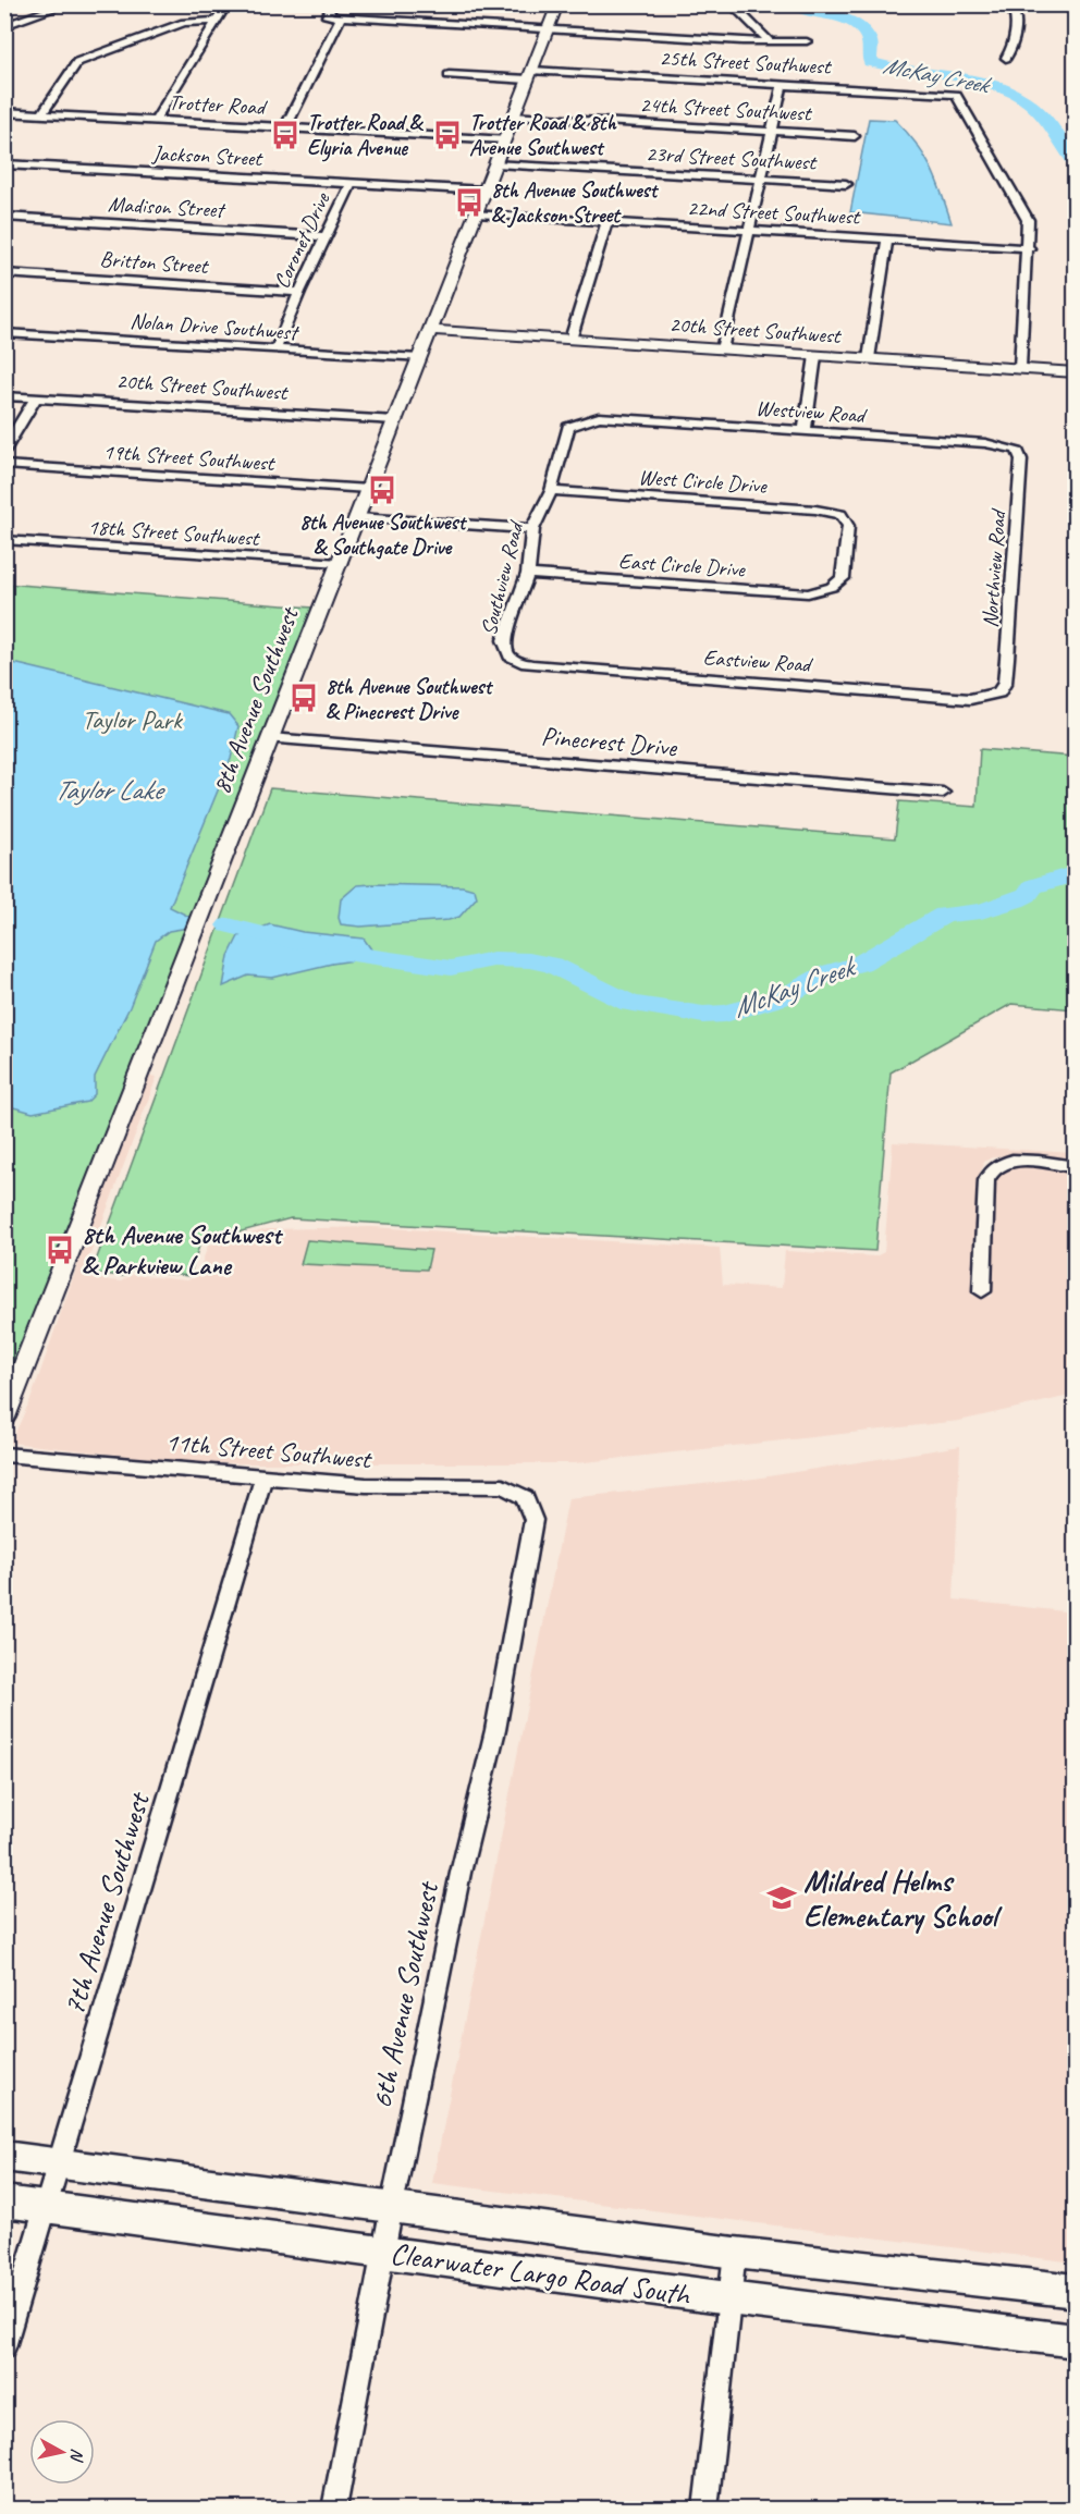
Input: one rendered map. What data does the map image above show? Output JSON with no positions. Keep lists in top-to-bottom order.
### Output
{
  "streets": {
    "main road": ["Clearwater Largo Road South"],
    "street": [
      "25th Street Southwest",
      "Trotter Road",
      "24th Street Southwest",
      "Jackson Street",
      "23rd Street Southwest",
      "Madison Street",
      "22nd Street Southwest",
      "Coronet Drive",
      "Britton Street",
      "Nolan Drive Southwest",
      "20th Street Southwest",
      "Westview Road",
      "19th Street Southwest",
      "West Circle Drive",
      "18th Street Southwest",
      "East Circle Drive",
      "Northview Road",
      "Southview Road",
      "Eastview Road",
      "8th Avenue Southwest",
      "Pinecrest Drive",
      "11th Street Southwest",
      "7th Avenue Southwest",
      "6th Avenue Southwest"
    ]
  },
  "crossings": [
    ["25th Street Southwest", "22nd Street Southwest"],
    ["25th Street Southwest", "8th Avenue Southwest"],
    ["Trotter Road", "8th Avenue Southwest"],
    ["24th Street Southwest", "8th Avenue Southwest"],
    ["Jackson Street", "Coronet Drive"],
    ["Jackson Street", "8th Avenue Southwest"],
    ["23rd Street Southwest", "8th Avenue Southwest"],
    ["Madison Street", "Coronet Drive"],
    ["22nd Street Southwest", "8th Avenue Southwest"],
    ["Coronet Drive", "Britton Street"],
    ["Coronet Drive", "Nolan Drive Southwest"],
    ["Nolan Drive Southwest", "8th Avenue Southwest"],
    ["20th Street Southwest", "8th Avenue Southwest"],
    ["Westview Road", "Northview Road"],
    ["Westview Road", "Southview Road"],
    ["19th Street Southwest", "8th Avenue Southwest"],
    ["West Circle Drive", "East Circle Drive"],
    ["West Circle Drive", "Southview Road"],
    ["18th Street Southwest", "8th Avenue Southwest"],
    ["East Circle Drive", "Southview Road"],
    ["Northview Road", "Eastview Road"],
    ["Southview Road", "Eastview Road"],
    ["8th Avenue Southwest", "Pinecrest Drive"],
    ["11th Street Southwest", "7th Avenue Southwest"],
    ["11th Street Southwest", "6th Avenue Southwest"],
    ["7th Avenue Southwest", "Clearwater Largo Road South"],
    ["6th Avenue Southwest", "Clearwater Largo Road South"]
  ],
  "water": ["McKay Creek", "Taylor Lake"],
  "parks": ["Taylor Park"],
  "places": {
    "bus stop": [
      "Trotter Road & Elyria Avenue",
      "Trotter Road & 8th Avenue Southwest",
      "8th Avenue Southwest & Jackson Street",
      "8th Avenue Southwest & Southgate Drive",
      "8th Avenue Southwest & Pinecrest Drive",
      "8th Avenue Southwest & Parkview Lane"
    ],
    "school or university": ["Mildred Helms Elementary School"]
  },
  "north": "right"
}
